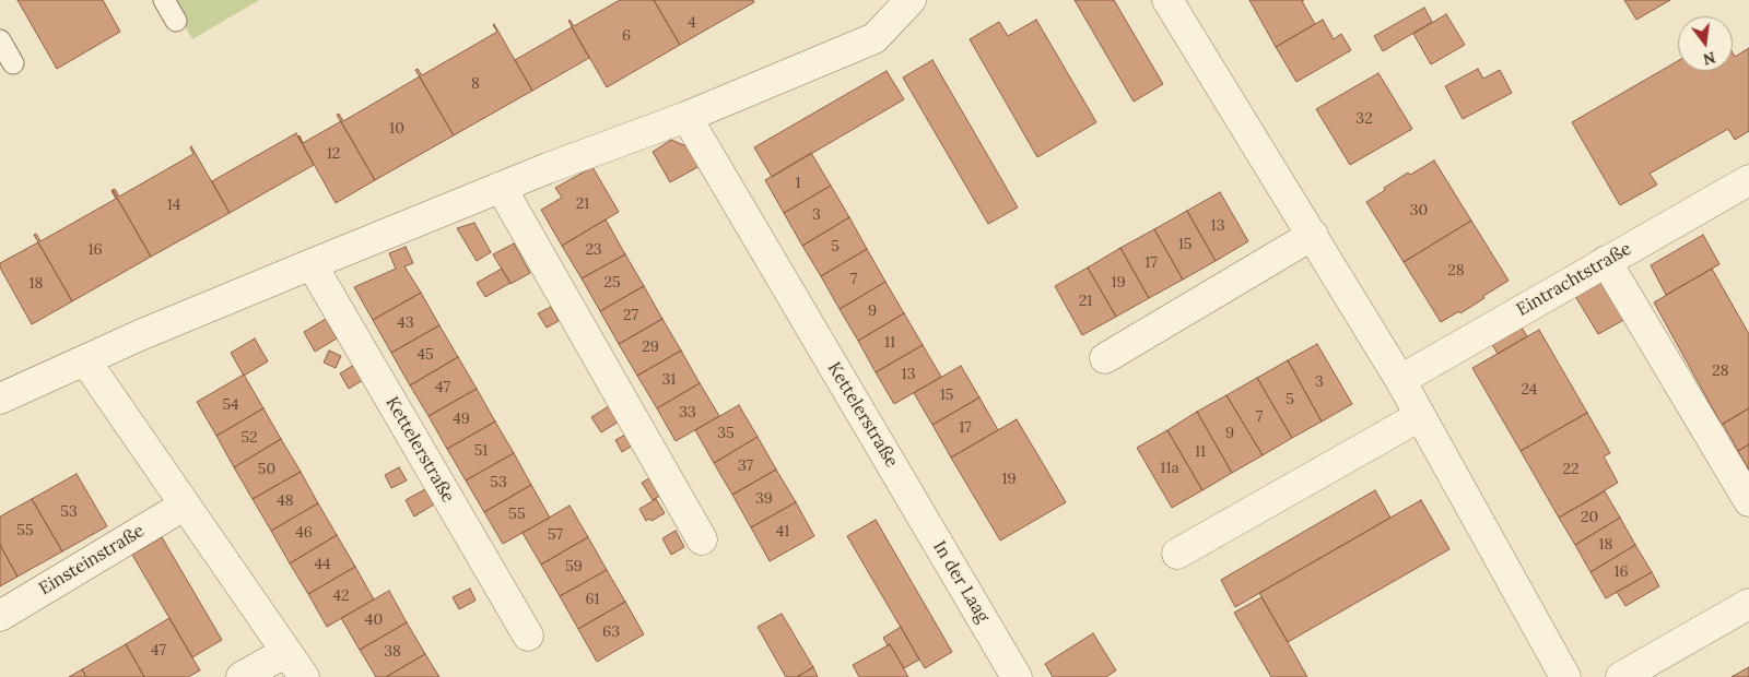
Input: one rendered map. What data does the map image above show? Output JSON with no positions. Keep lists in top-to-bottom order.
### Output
{
  "streets": {
    "street": [
      "Eintrachtstraße",
      "Kettelerstraße",
      "Einsteinstraße",
      "In der Laag"
    ]
  },
  "crossings": [
    ["Kettelerstraße", "In der Laag"]
  ],
  "house_numbers": [
    "4",
    "6",
    "8",
    "32",
    "10",
    "12",
    "1",
    "21",
    "14",
    "30",
    "3",
    "13",
    "15",
    "5",
    "16",
    "23",
    "17",
    "28",
    "7",
    "25",
    "19",
    "18",
    "21",
    "9",
    "27",
    "43",
    "11",
    "29",
    "45",
    "28",
    "13",
    "31",
    "3",
    "47",
    "24",
    "15",
    "5",
    "54",
    "33",
    "7",
    "49",
    "17",
    "35",
    "9",
    "52",
    "51",
    "11",
    "37",
    "11a",
    "50",
    "22",
    "19",
    "53",
    "39",
    "48",
    "53",
    "55",
    "20",
    "55",
    "41",
    "46",
    "57",
    "18",
    "44",
    "59",
    "16",
    "42",
    "61",
    "40",
    "63",
    "47",
    "38"
  ],
  "north": "bottom"
}
